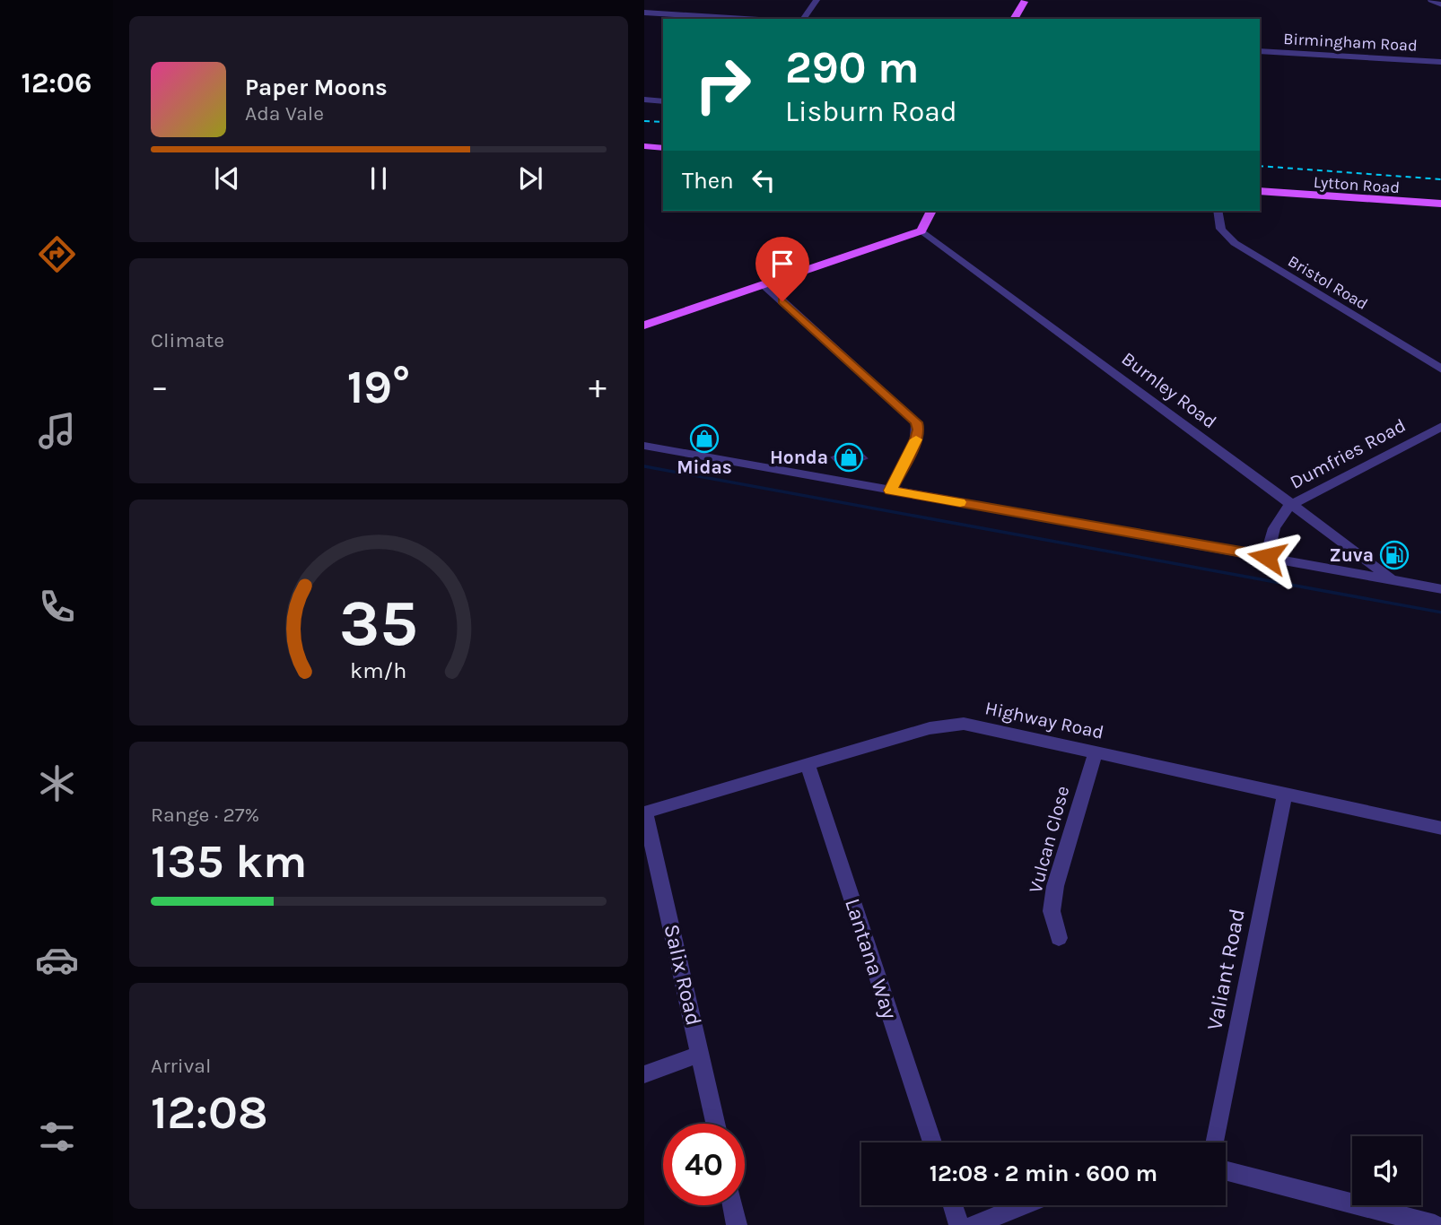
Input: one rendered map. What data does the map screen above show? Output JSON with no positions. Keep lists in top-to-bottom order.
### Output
{
  "streets": {
    "main road": ["Lytton Road"],
    "street": [
      "Birmingham Road",
      "Bristol Road",
      "Burnley Road",
      "Dumfries Road",
      "Highway Road",
      "Vulcan Close",
      "Lantana Way",
      "Valiant Road",
      "Salix Road"
    ]
  },
  "crossings": [
    ["Burnley Road", "Dumfries Road"],
    ["Highway Road", "Vulcan Close"],
    ["Highway Road", "Lantana Way"],
    ["Highway Road", "Valiant Road"],
    ["Highway Road", "Salix Road"]
  ],
  "places": {
    "shop": ["Midas", "Honda"],
    "fuel station": ["Zuva"]
  },
  "page": {
    "tabs": "12:06",
    "turn": ["290 m", "Lisburn Road"],
    "song": ["Paper Moons", "Ada Vale"],
    "then": "Then",
    "tile": [
      "Climate",
      ["Range · 27%", "135 km"],
      ["Arrival", "12:08"]
    ],
    "heat": ["−", "19°", "+"],
    "limit": "40",
    "trip": "12:08 · 2 min · 600 m",
    "gauge": ["35", "km/h"]
  }
}
